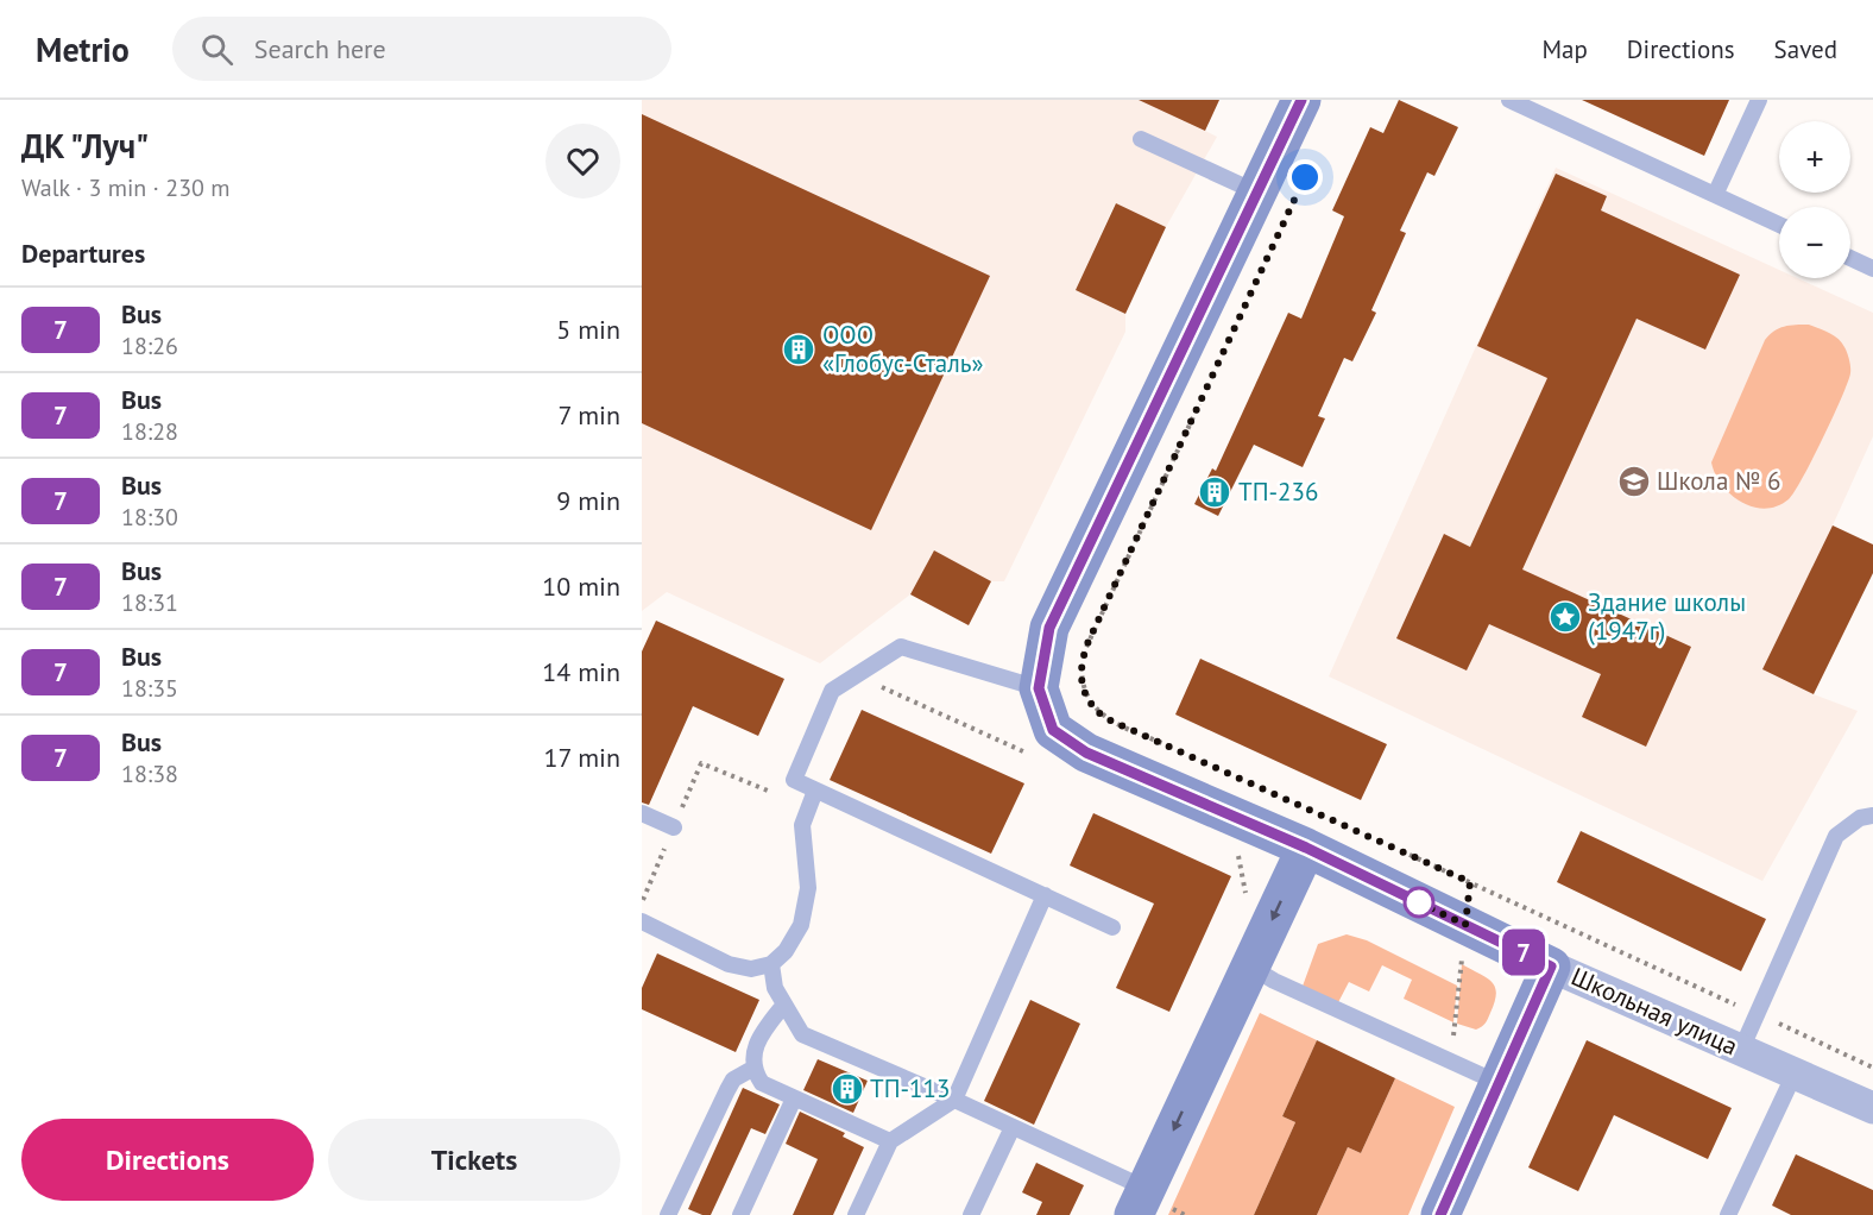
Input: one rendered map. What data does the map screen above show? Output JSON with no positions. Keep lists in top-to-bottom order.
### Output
{
  "streets": {
    "street": ["Школьная улица"]
  },
  "places": {
    "building": ["ООО «Глобус-Сталь»", "ТП-236", "ТП-113"],
    "school or university": ["Школа № 6"],
    "place": ["Здание школы (1947г)"]
  },
  "lines": ["bus line 7"],
  "page": {
    "header": "Metrio",
    "search": "Search here",
    "nav": ["Map", "Directions", "Saved"],
    "heading": [
      ["ДК \"Луч\"", "Walk · 3 min · 230 m"],
      "Departures"
    ],
    "on_map": "7",
    "map_buttons": ["+", "−"],
    "list": [
      {
        "mark": "7",
        "name": "Bus",
        "note": "18:26",
        "value": "5 min"
      },
      {
        "mark": "7",
        "name": "Bus",
        "note": "18:28",
        "value": "7 min"
      },
      {
        "mark": "7",
        "name": "Bus",
        "note": "18:30",
        "value": "9 min"
      },
      {
        "mark": "7",
        "name": "Bus",
        "note": "18:31",
        "value": "10 min"
      },
      {
        "mark": "7",
        "name": "Bus",
        "note": "18:35",
        "value": "14 min"
      },
      {
        "mark": "7",
        "name": "Bus",
        "note": "18:38",
        "value": "17 min"
      }
    ],
    "buttons": ["Directions", "Tickets"]
  }
}
